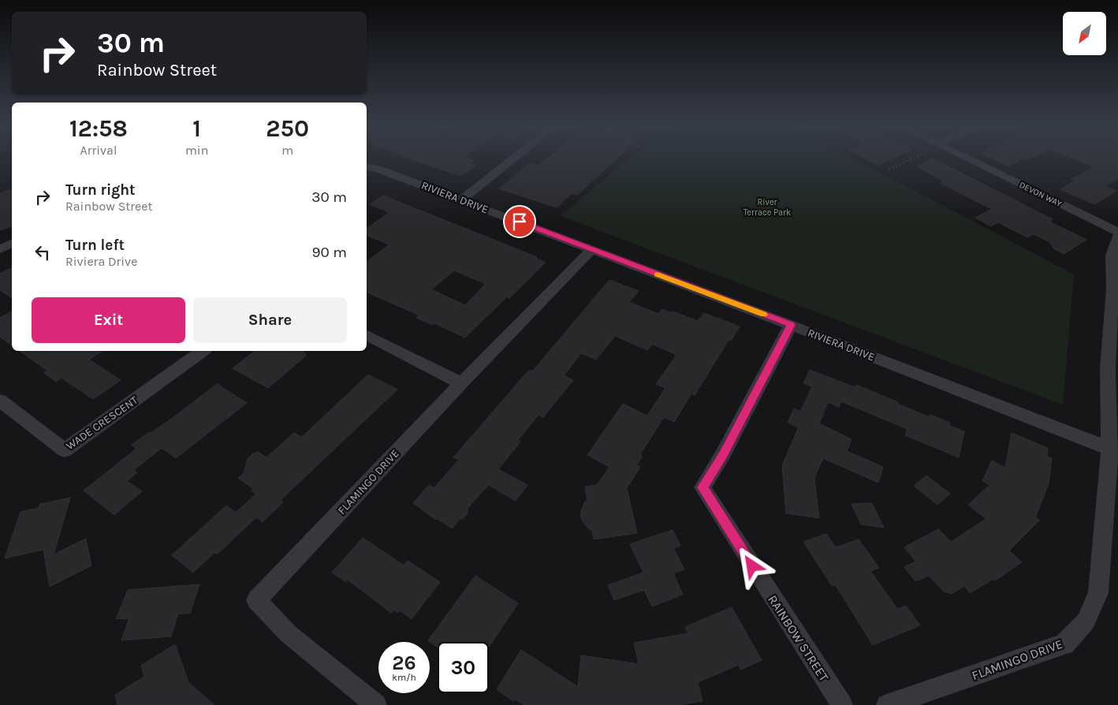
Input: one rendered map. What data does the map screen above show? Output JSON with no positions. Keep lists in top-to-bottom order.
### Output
{
  "streets": {
    "street": [
      "DEVON WAY",
      "RIVIERA DRIVE",
      "WADE CRESCENT",
      "FLAMINGO DRIVE",
      "RAINBOW STREET"
    ]
  },
  "crossings": [
    ["RIVIERA DRIVE", "FLAMINGO DRIVE"],
    ["RIVIERA DRIVE", "RAINBOW STREET"]
  ],
  "parks": ["River Terrace Park"],
  "north": "bottom left",
  "page": {
    "turn": ["30 m", "Rainbow Street"],
    "eta": [
      "12:58",
      "Arrival",
      "1",
      "min",
      "250",
      "m"
    ],
    "list": [
      {
        "name": "Turn right",
        "note": "Rainbow Street",
        "value": "30 m"
      },
      {
        "name": "Turn left",
        "note": "Riviera Drive",
        "value": "90 m"
      }
    ],
    "buttons": ["Exit", "Share"],
    "speed": "26 km/h",
    "limit": "30"
  }
}
